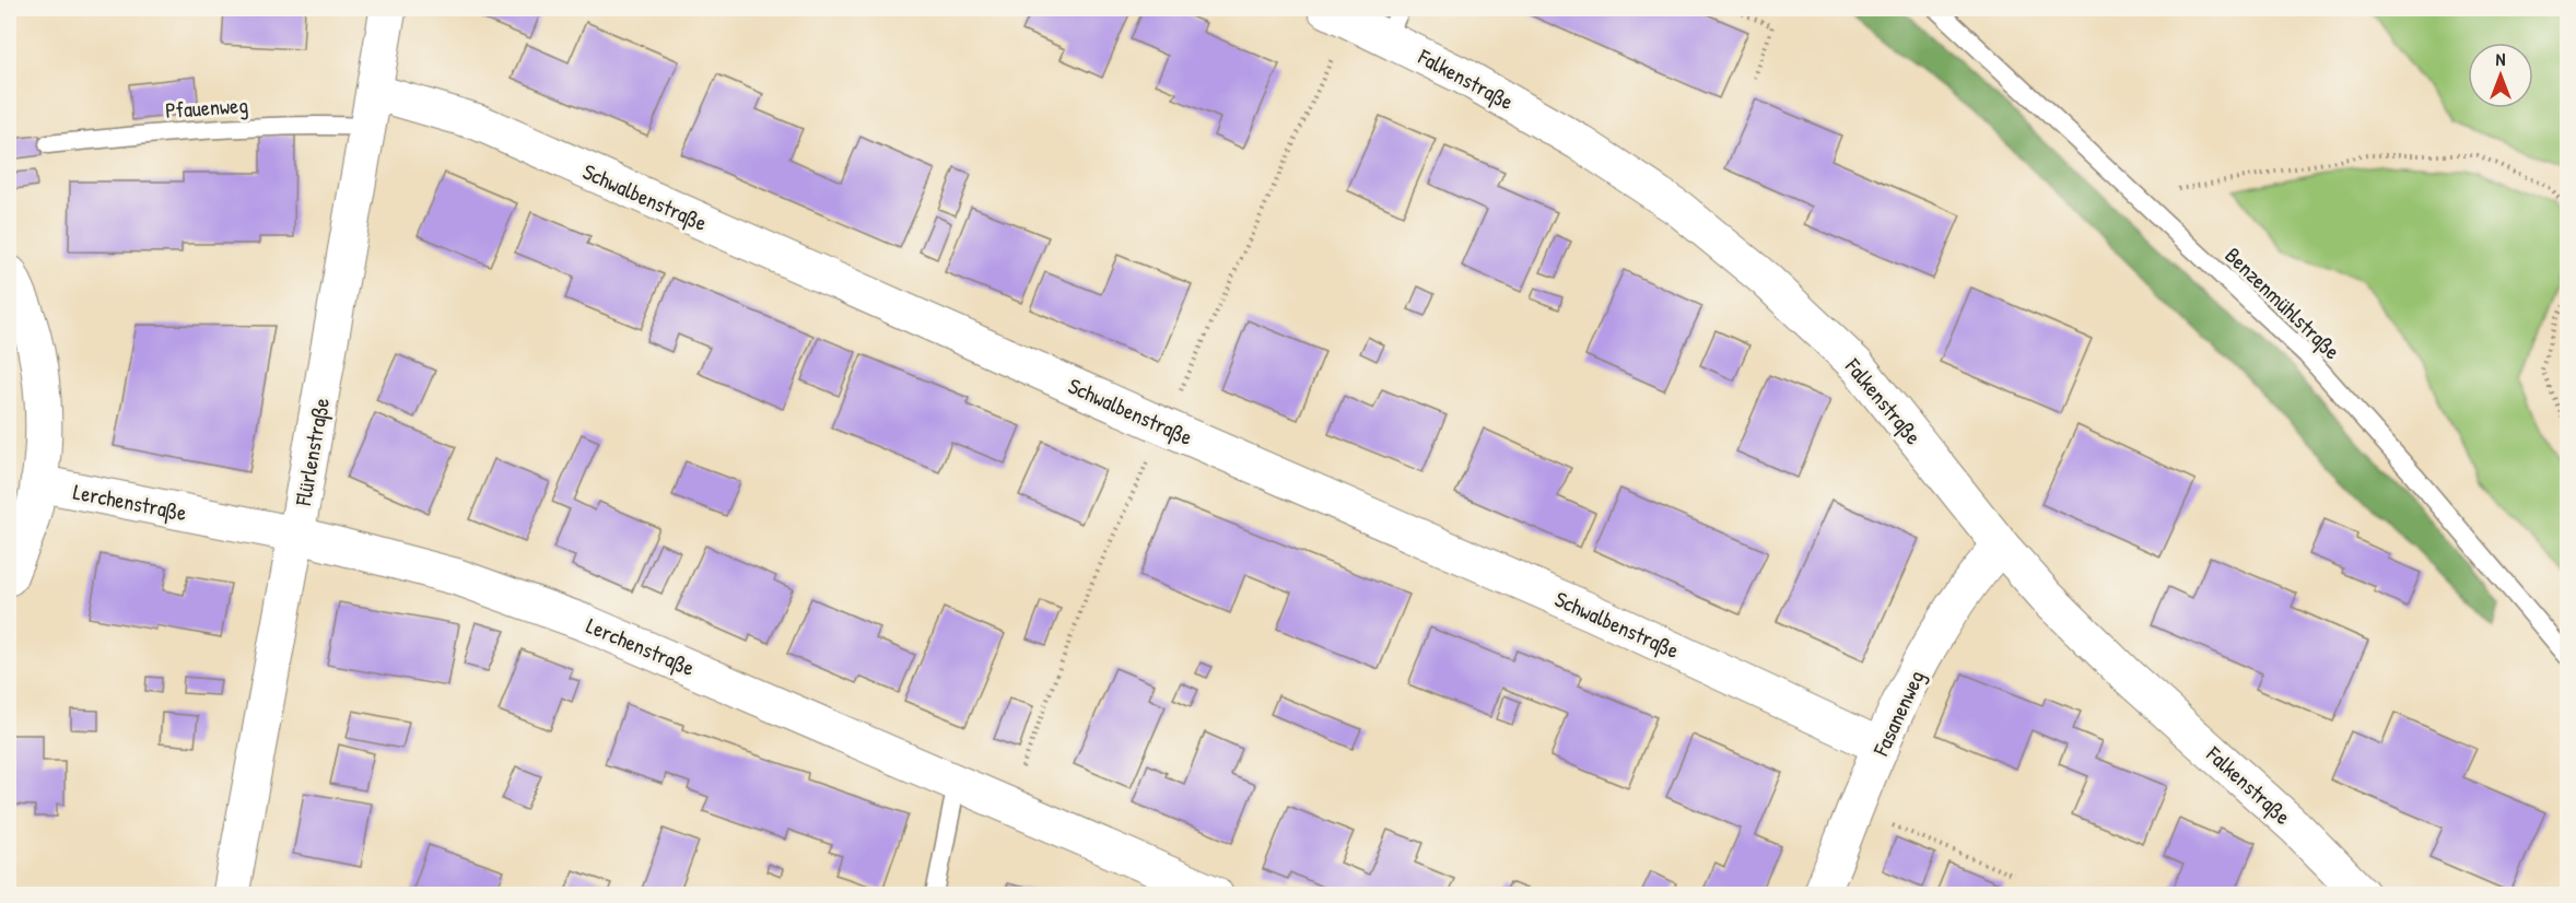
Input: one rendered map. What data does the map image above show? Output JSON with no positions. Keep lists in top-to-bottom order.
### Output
{
  "streets": {
    "street": [
      "Falkenstraße",
      "Schwalbenstraße",
      "Flürlenstraße",
      "Lerchenstraße",
      "Fasanenweg"
    ],
    "lane": ["Pfauenweg", "Benzenmühlstraße"]
  },
  "crossings": [
    ["Falkenstraße", "Fasanenweg"],
    ["Pfauenweg", "Flürlenstraße"],
    ["Schwalbenstraße", "Flürlenstraße"],
    ["Schwalbenstraße", "Fasanenweg"],
    ["Flürlenstraße", "Lerchenstraße"]
  ],
  "north": "top"
}
